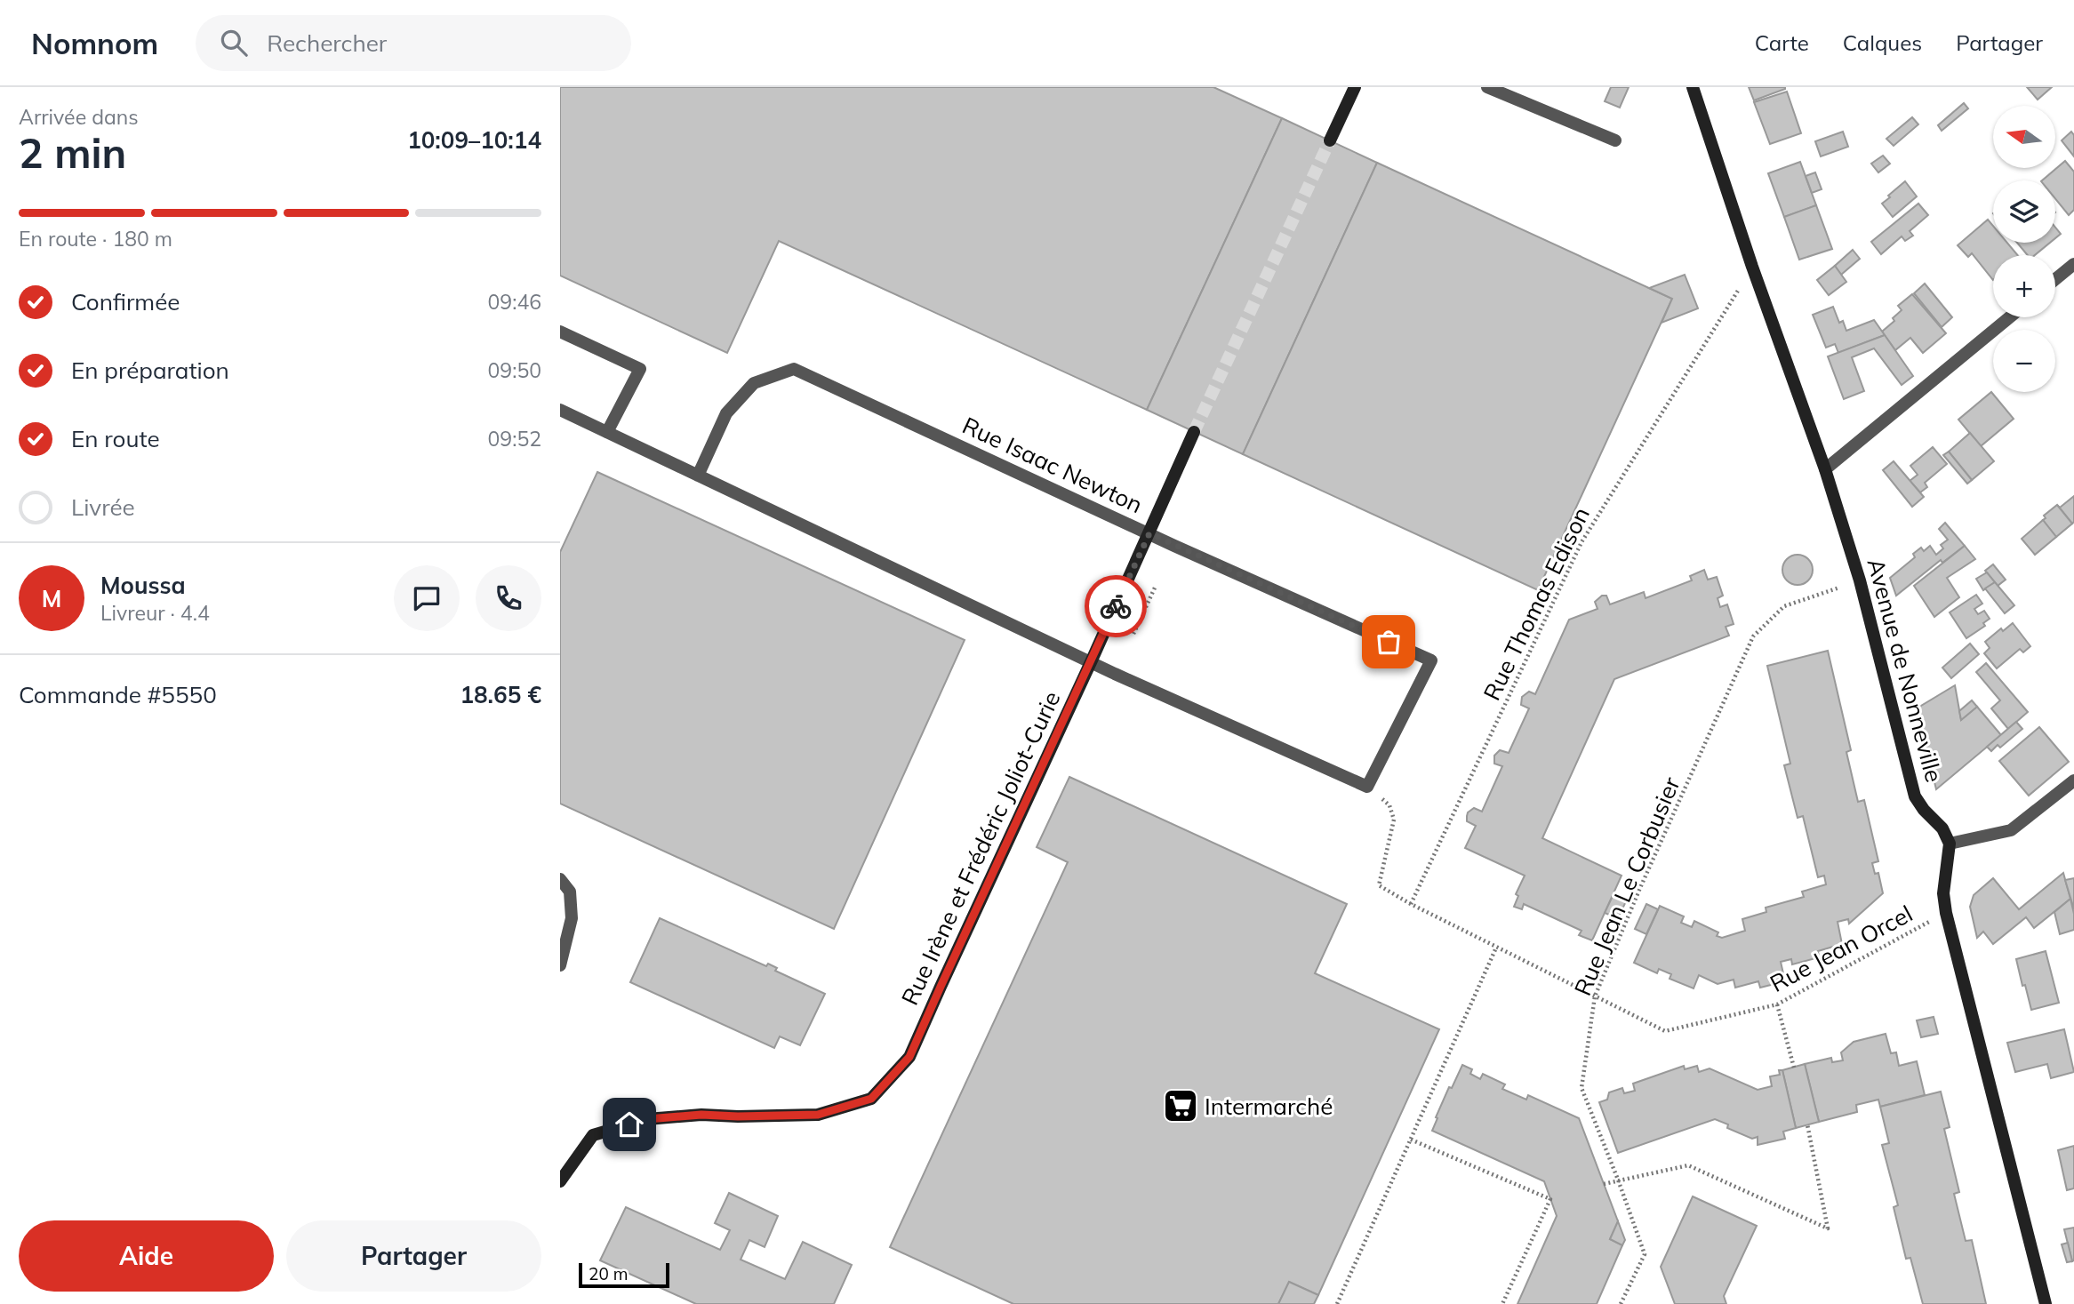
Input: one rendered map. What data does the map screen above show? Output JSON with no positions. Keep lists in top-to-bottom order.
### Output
{
  "streets": {
    "street": ["Rue Isaac Newton", "Avenue de Nonneville", "Rue Irène et Frédéric Joliot-Curie"],
    "path": ["Rue Thomas Edison", "Rue Jean Le Corbusier", "Rue Jean Orcel"]
  },
  "crossings": [
    ["Rue Isaac Newton", "Rue Irène et Frédéric Joliot-Curie"],
    ["Rue Isaac Newton", "Rue Jean Orcel"],
    ["Rue Thomas Edison", "Avenue de Nonneville"],
    ["Rue Thomas Edison", "Rue Jean Orcel"],
    ["Avenue de Nonneville", "Rue Jean Le Corbusier"],
    ["Rue Jean Le Corbusier", "Rue Jean Orcel"]
  ],
  "places": {
    "supermarket": ["Intermarché"]
  },
  "scale_bar": "20 m",
  "north": "left",
  "page": {
    "header": "Nomnom",
    "search": "Rechercher",
    "nav": ["Carte", "Calques", "Partager"],
    "heading": ["2 min", "Arrivée dans", "10:09–10:14"],
    "panel": [
      "Moussa",
      "Livreur · 4.4",
      "Commande #5550",
      "18.65 €"
    ],
    "map_buttons": ["+", "−"],
    "bar": "En route · 180 m",
    "list": [
      ["Confirmée", "09:46"],
      ["En préparation", "09:50"],
      ["En route", "09:52"],
      "Livrée"
    ],
    "round": "M",
    "buttons": ["Aide", "Partager"],
    "scale": "20 m"
  }
}
